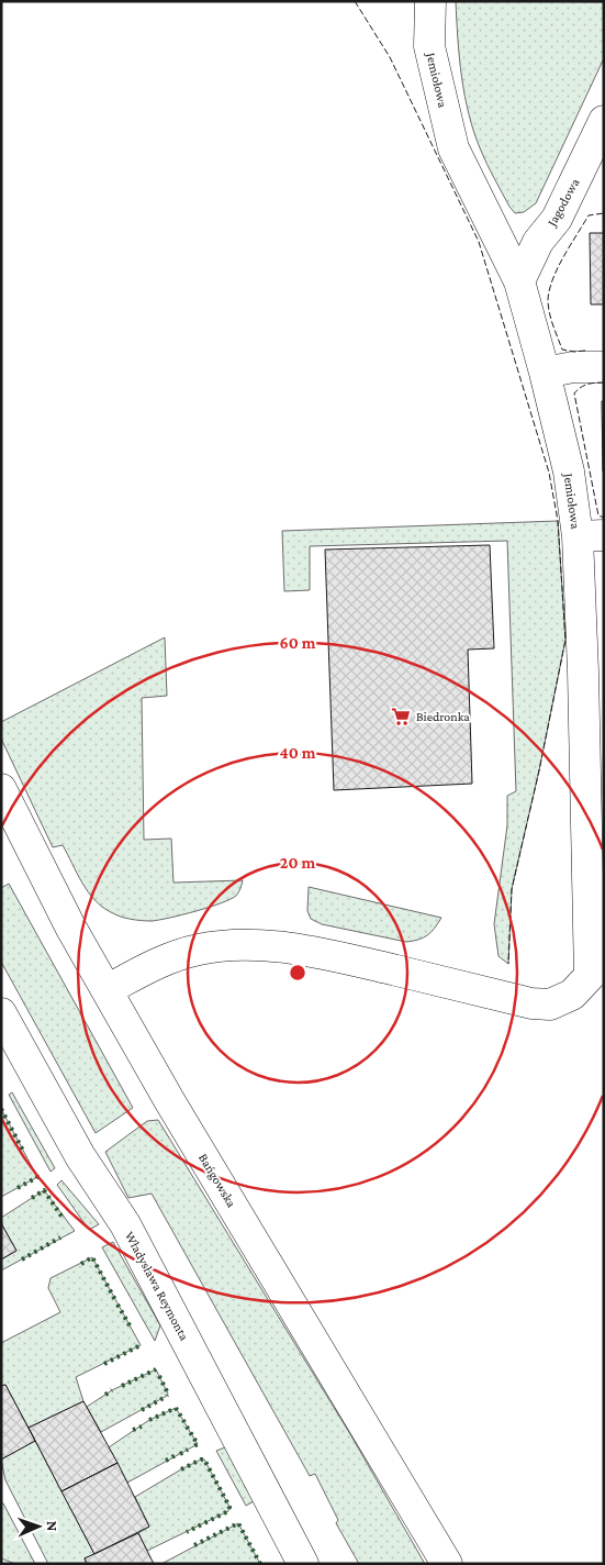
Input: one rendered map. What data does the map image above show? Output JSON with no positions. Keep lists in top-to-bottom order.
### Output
{
  "streets": {
    "street": [
      "Jemiołowa",
      "Jagodowa",
      "Bańgowska",
      "Władysława Reymonta"
    ]
  },
  "crossings": [
    ["Jemiołowa", "Jagodowa"],
    ["Jemiołowa", "Bańgowska"]
  ],
  "places": {
    "supermarket": ["Biedronka"]
  },
  "north": "right",
  "rings": ["60 m", "40 m", "20 m"]
}
